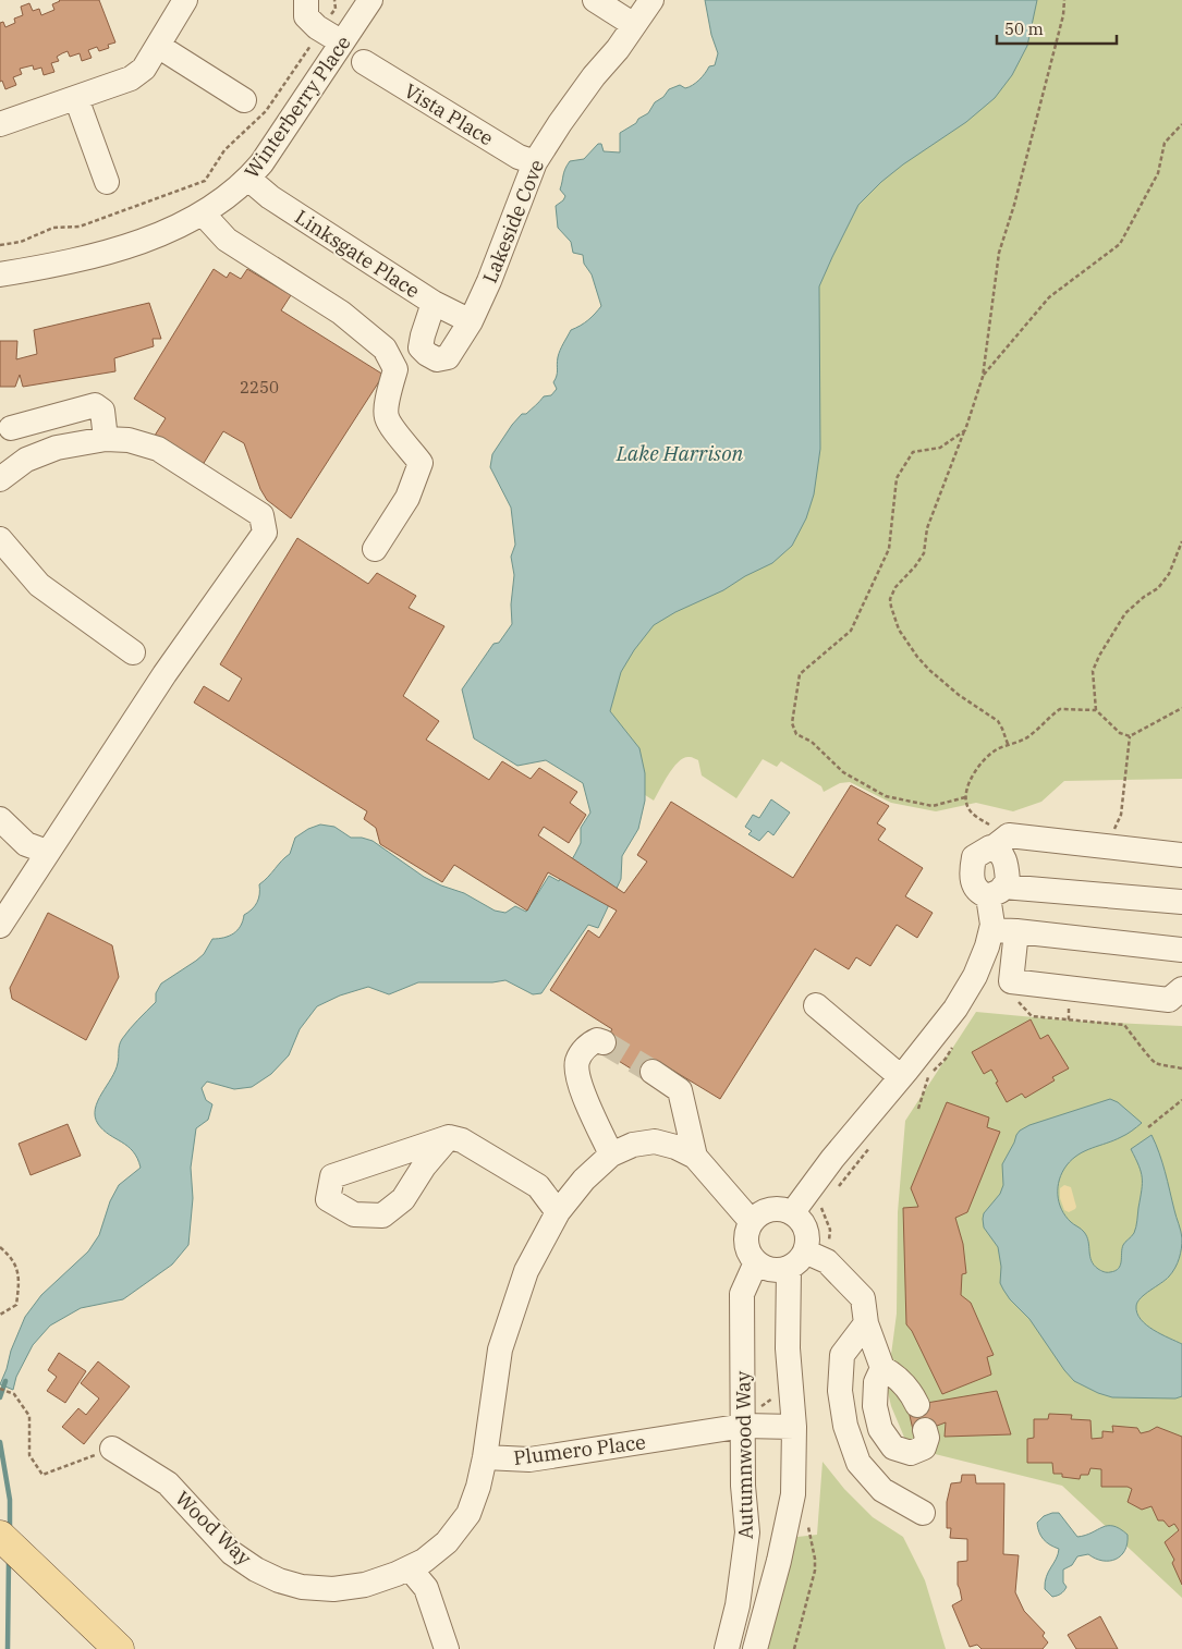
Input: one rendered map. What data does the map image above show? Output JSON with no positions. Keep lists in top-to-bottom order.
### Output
{
  "streets": {
    "street": [
      "Winterberry Place",
      "Vista Place",
      "Lakeside Cove",
      "Linksgate Place",
      "Plumero Place",
      "Autumnwood Way",
      "Wood Way"
    ]
  },
  "crossings": [
    ["Winterberry Place", "Linksgate Place"],
    ["Vista Place", "Lakeside Cove"],
    ["Lakeside Cove", "Linksgate Place"],
    ["Plumero Place", "Autumnwood Way"],
    ["Plumero Place", "Wood Way"]
  ],
  "water": ["Lake Harrison"],
  "house_numbers": ["2250"],
  "scale_bar": "50 m"
}
